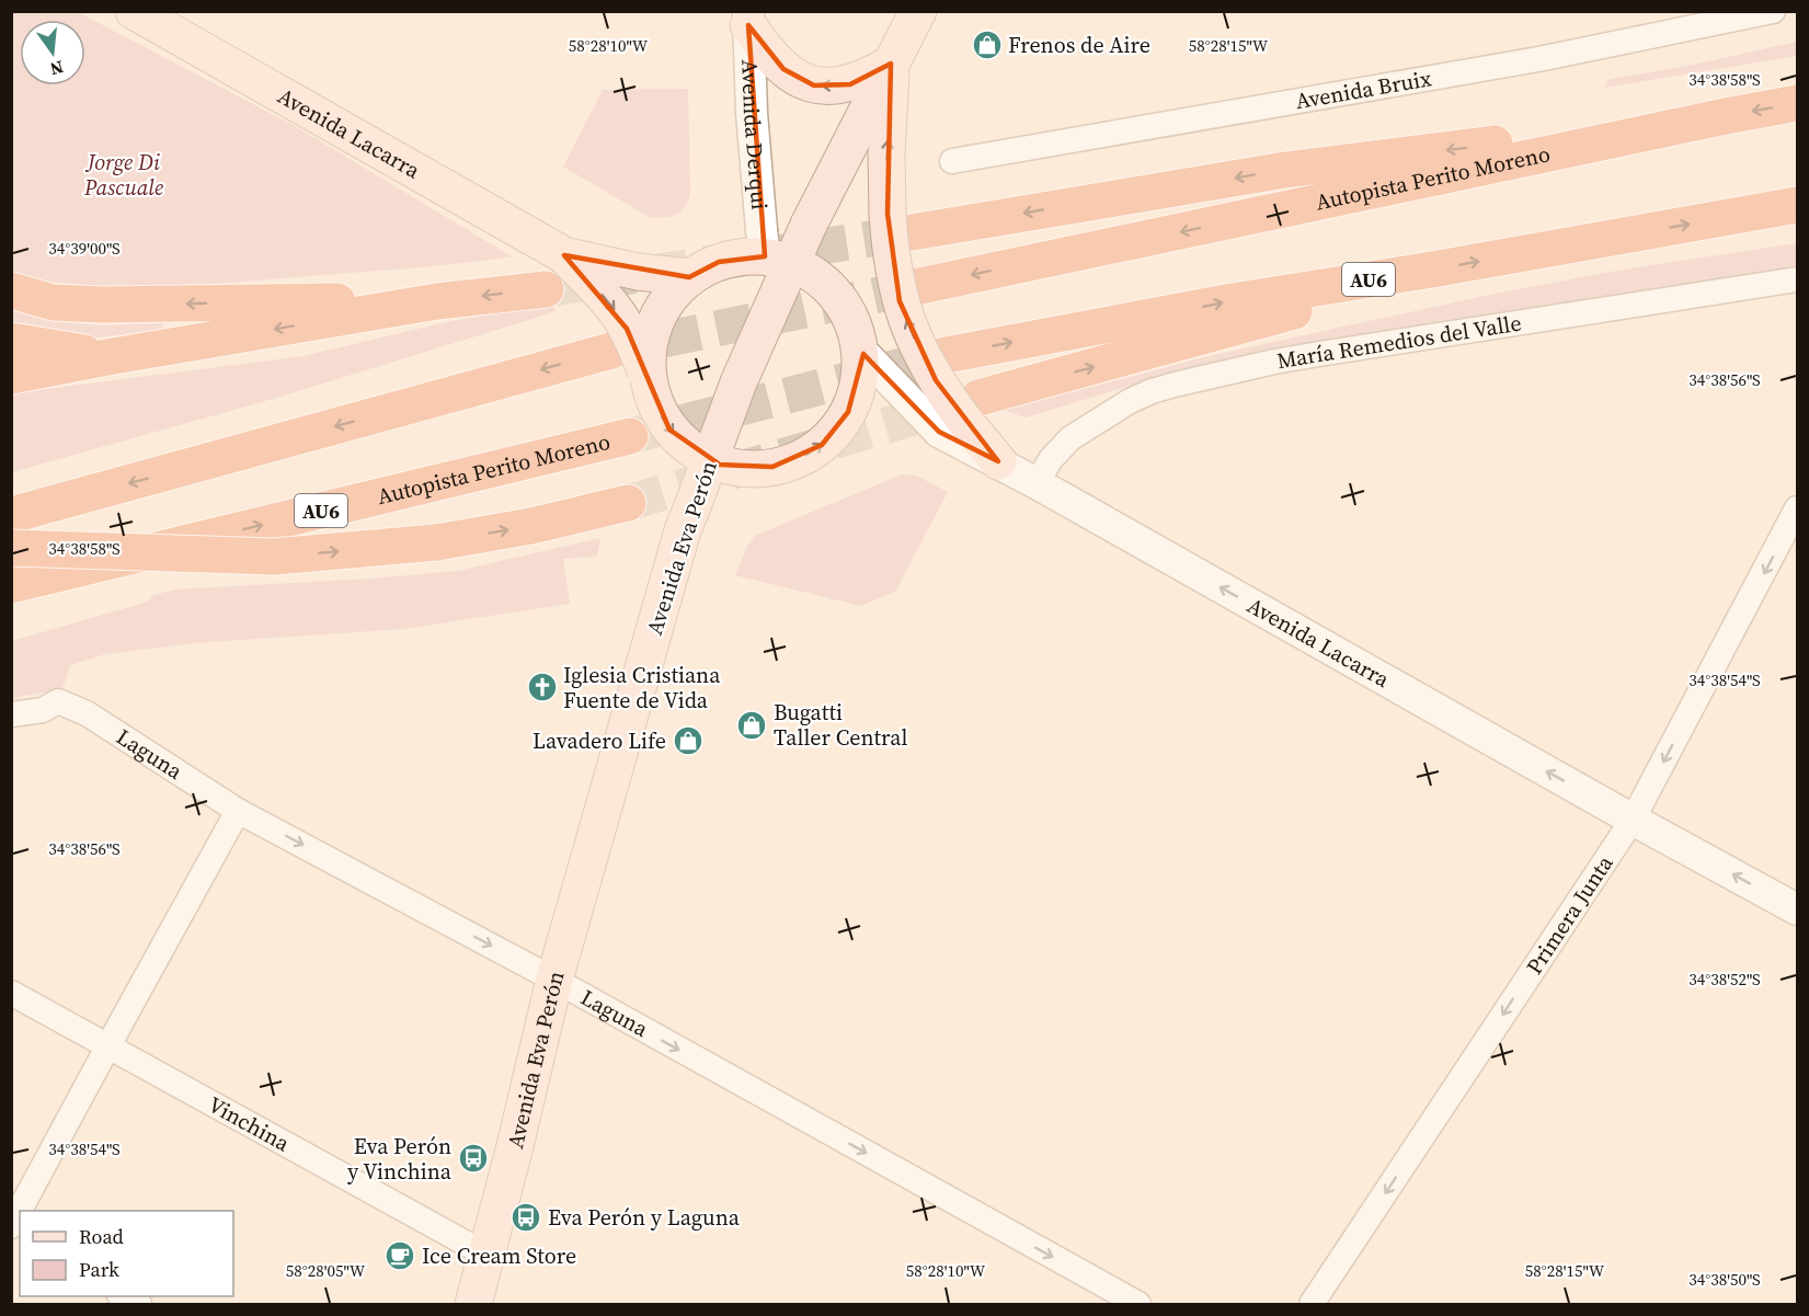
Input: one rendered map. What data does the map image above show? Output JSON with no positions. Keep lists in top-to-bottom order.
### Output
{
  "streets": {
    "highway": ["Autopista Perito Moreno", "AU6"],
    "main road": ["Avenida Lacarra", "Avenida Eva Perón"],
    "street": [
      "Avenida Bruix",
      "Avenida Derqui",
      "María Remedios del Valle",
      "Laguna",
      "Primera Junta",
      "Vinchina"
    ]
  },
  "crossings": [
    ["Avenida Lacarra", "María Remedios del Valle"],
    ["Avenida Lacarra", "Primera Junta"],
    ["Avenida Derqui", "Avenida Eva Perón"],
    ["Avenida Eva Perón", "Laguna"],
    ["Avenida Eva Perón", "Vinchina"]
  ],
  "one_way": ["Laguna", "Primera Junta"],
  "parks": ["Jorge Di Pascuale"],
  "places": {
    "shop": ["Frenos de Aire", "Bugatti Taller Central", "Lavadero Life"],
    "church": ["Iglesia Cristiana Fuente de Vida"],
    "bus stop": ["Eva Perón y Vinchina", "Eva Perón y Laguna"],
    "cafe": ["Ice Cream Store"]
  },
  "legend": ["Road", "Park"],
  "north": "bottom",
  "coordinates": [
    "58°28'10\"W",
    "58°28'15\"W",
    "34°38'58\"S",
    "34°39'00\"S",
    "34°38'56\"S",
    "34°38'54\"S",
    "34°38'52\"S",
    "58°28'05\"W",
    "34°38'50\"S"
  ]
}
